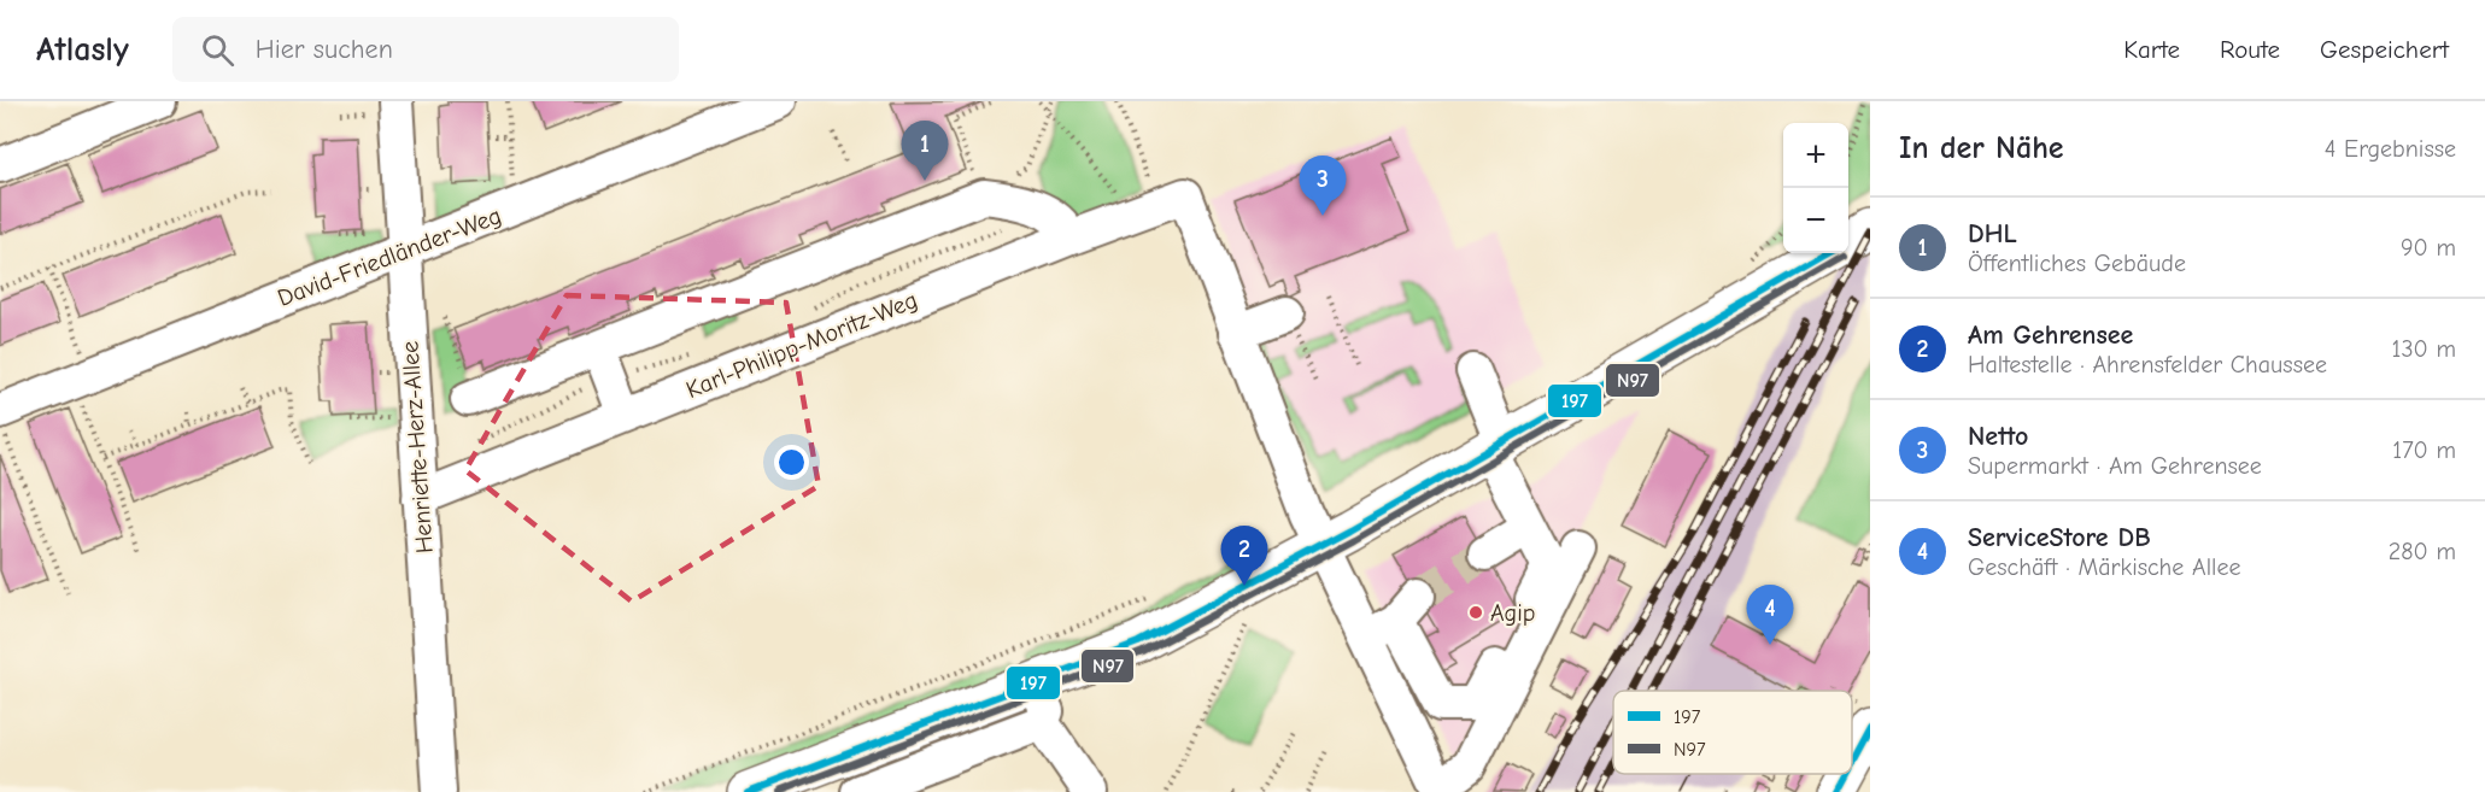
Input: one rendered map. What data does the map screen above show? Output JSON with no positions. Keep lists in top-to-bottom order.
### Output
{
  "streets": {
    "street": ["David-Friedländer-Weg", "Karl-Philipp-Moritz-Weg", "Henriette-Herz-Allee"]
  },
  "crossings": [
    ["David-Friedländer-Weg", "Henriette-Herz-Allee"],
    ["Karl-Philipp-Moritz-Weg", "Henriette-Herz-Allee"]
  ],
  "places": ["Agip"],
  "lines": ["transit line 197", "transit line N97"],
  "legend": ["197", "N97"],
  "page": {
    "header": "Atlasly",
    "search": "Hier suchen",
    "nav": ["Karte", "Route", "Gespeichert"],
    "heading": ["In der Nähe", "4 Ergebnisse"],
    "pins": [
      "1",
      "3",
      "2",
      "4"
    ],
    "map_buttons": ["+", "−"],
    "list": [
      {
        "mark": "1",
        "name": "DHL",
        "note": "Öffentliches Gebäude",
        "value": "90 m"
      },
      {
        "mark": "2",
        "name": "Am Gehrensee",
        "note": "Haltestelle · Ahrensfelder Chaussee",
        "value": "130 m"
      },
      {
        "mark": "3",
        "name": "Netto",
        "note": "Supermarkt · Am Gehrensee",
        "value": "170 m"
      },
      {
        "mark": "4",
        "name": "ServiceStore DB",
        "note": "Geschäft · Märkische Allee",
        "value": "280 m"
      }
    ]
  }
}
